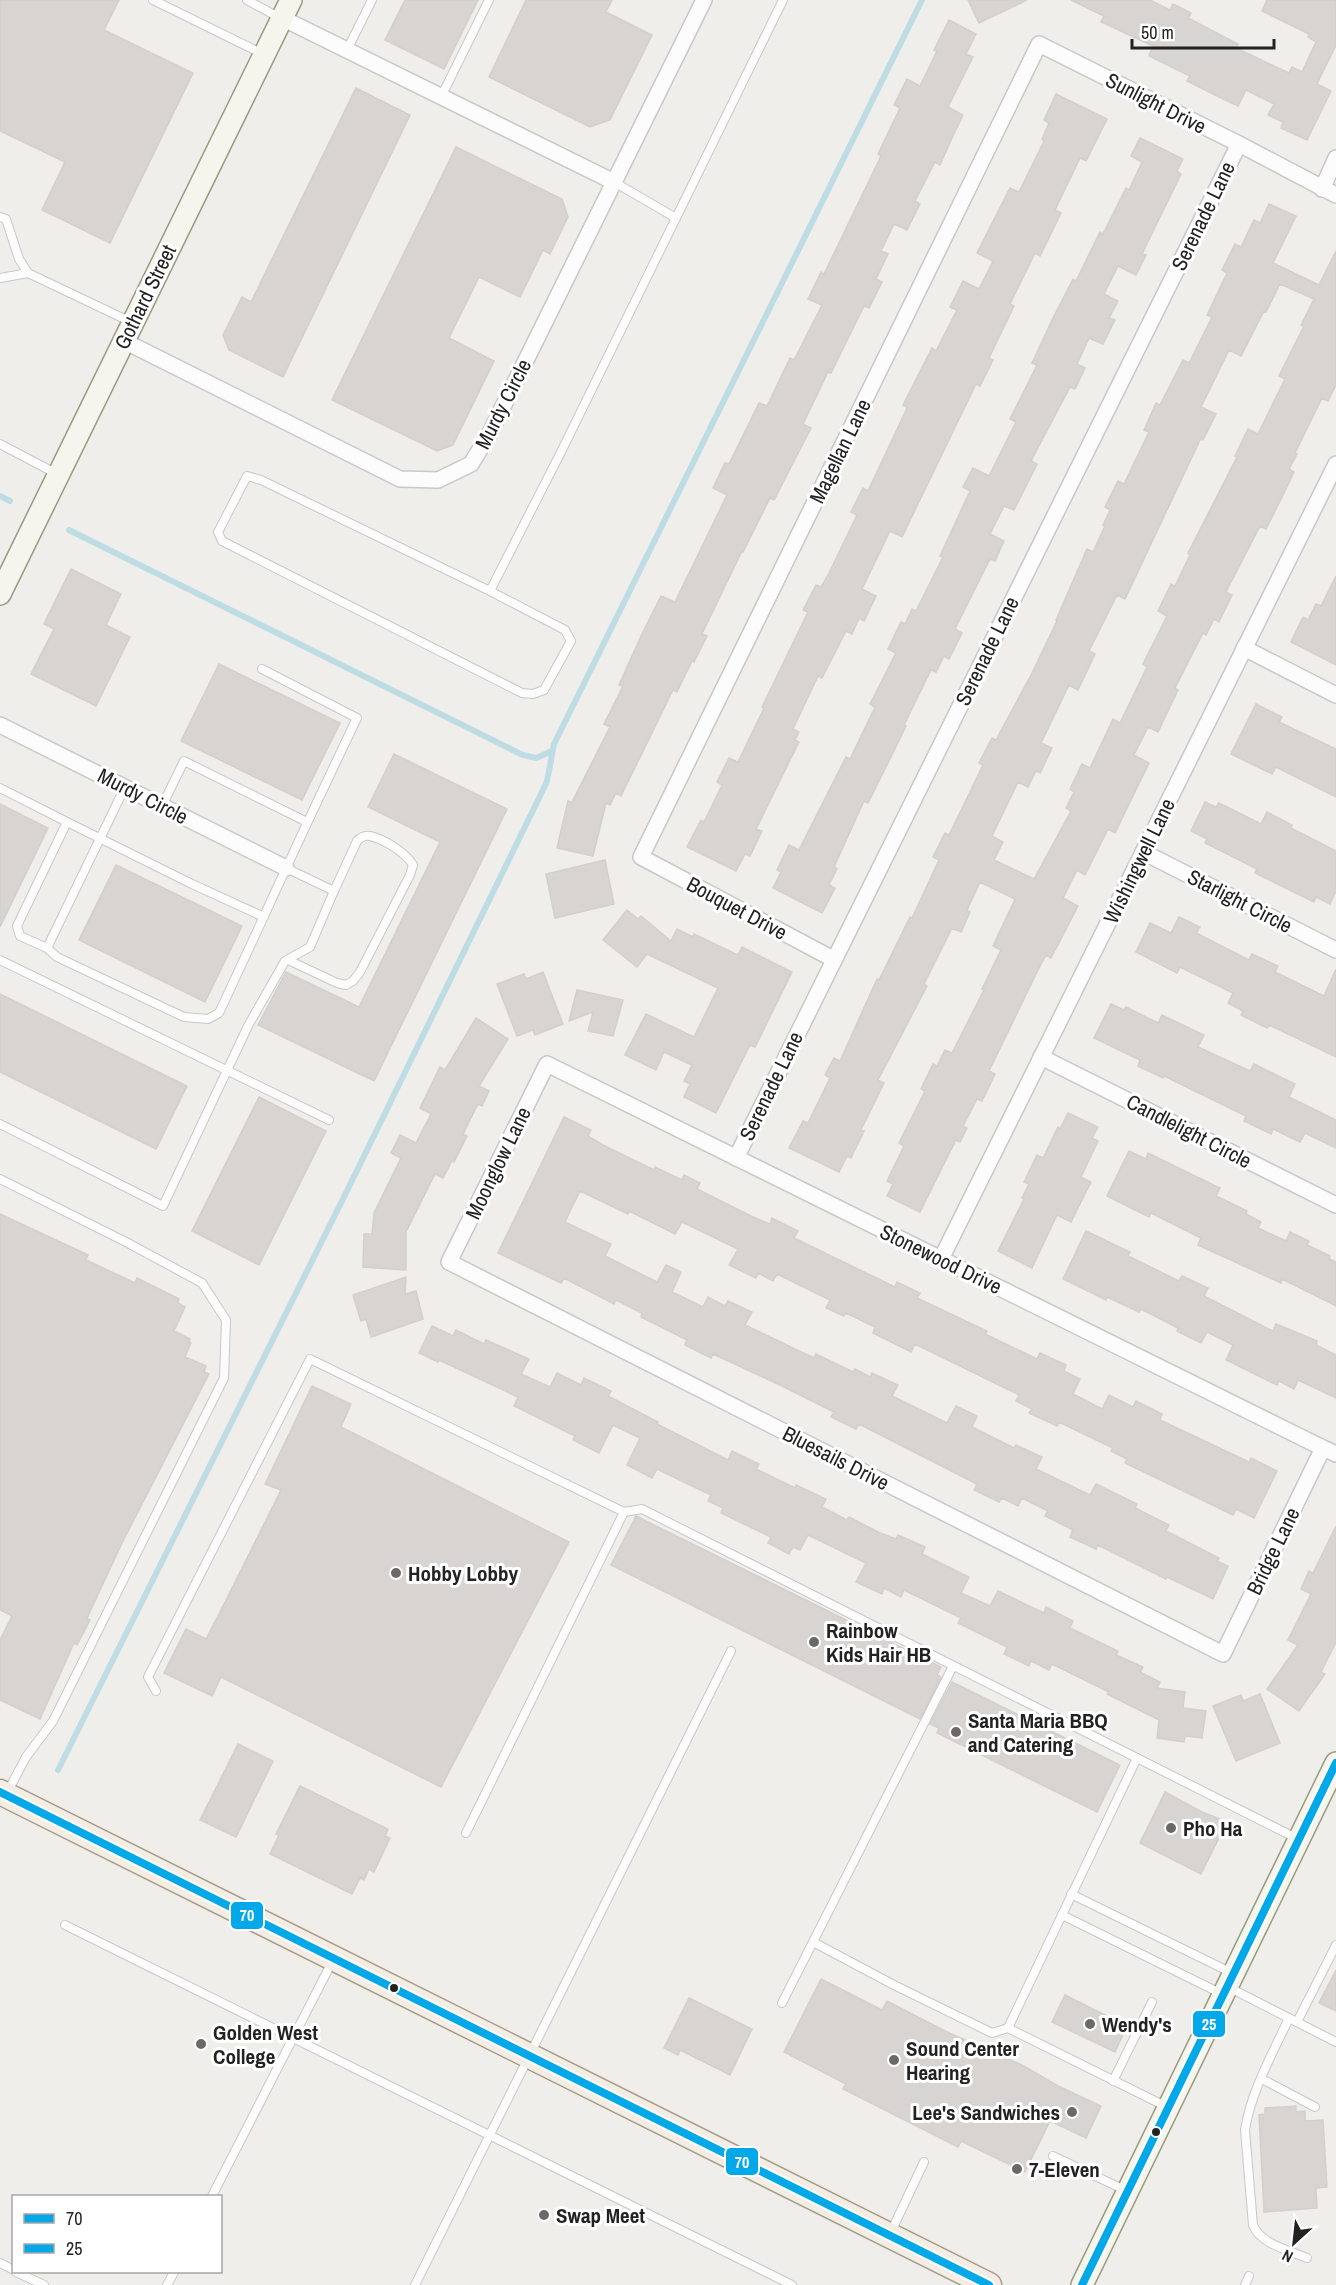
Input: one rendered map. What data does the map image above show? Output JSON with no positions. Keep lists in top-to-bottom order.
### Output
{
  "streets": {
    "street": [
      "Sunlight Drive",
      "Serenade Lane",
      "Gothard Street",
      "Murdy Circle",
      "Magellan Lane",
      "Wishingwell Lane",
      "Starlight Circle",
      "Bouquet Drive",
      "Candlelight Circle",
      "Moonglow Lane",
      "Stonewood Drive",
      "Bluesails Drive",
      "Bridge Lane"
    ]
  },
  "crossings": [
    ["Sunlight Drive", "Serenade Lane"],
    ["Sunlight Drive", "Magellan Lane"],
    ["Serenade Lane", "Bouquet Drive"],
    ["Serenade Lane", "Stonewood Drive"],
    ["Gothard Street", "Murdy Circle"],
    ["Magellan Lane", "Bouquet Drive"],
    ["Wishingwell Lane", "Starlight Circle"],
    ["Wishingwell Lane", "Candlelight Circle"],
    ["Wishingwell Lane", "Stonewood Drive"],
    ["Moonglow Lane", "Stonewood Drive"],
    ["Moonglow Lane", "Bluesails Drive"],
    ["Stonewood Drive", "Bridge Lane"],
    ["Bluesails Drive", "Bridge Lane"]
  ],
  "places": [
    "Hobby Lobby",
    "Rainbow Kids Hair HB",
    "Santa Maria BBQ and Catering",
    "Pho Ha",
    "Wendy's",
    "Golden West College",
    "Sound Center Hearing",
    "Lee's Sandwiches",
    "7-Eleven",
    "Swap Meet"
  ],
  "lines": ["transit line 25", "transit line 70"],
  "legend": ["70", "25"],
  "scale_bar": "50 m",
  "north": "bottom left"
}
